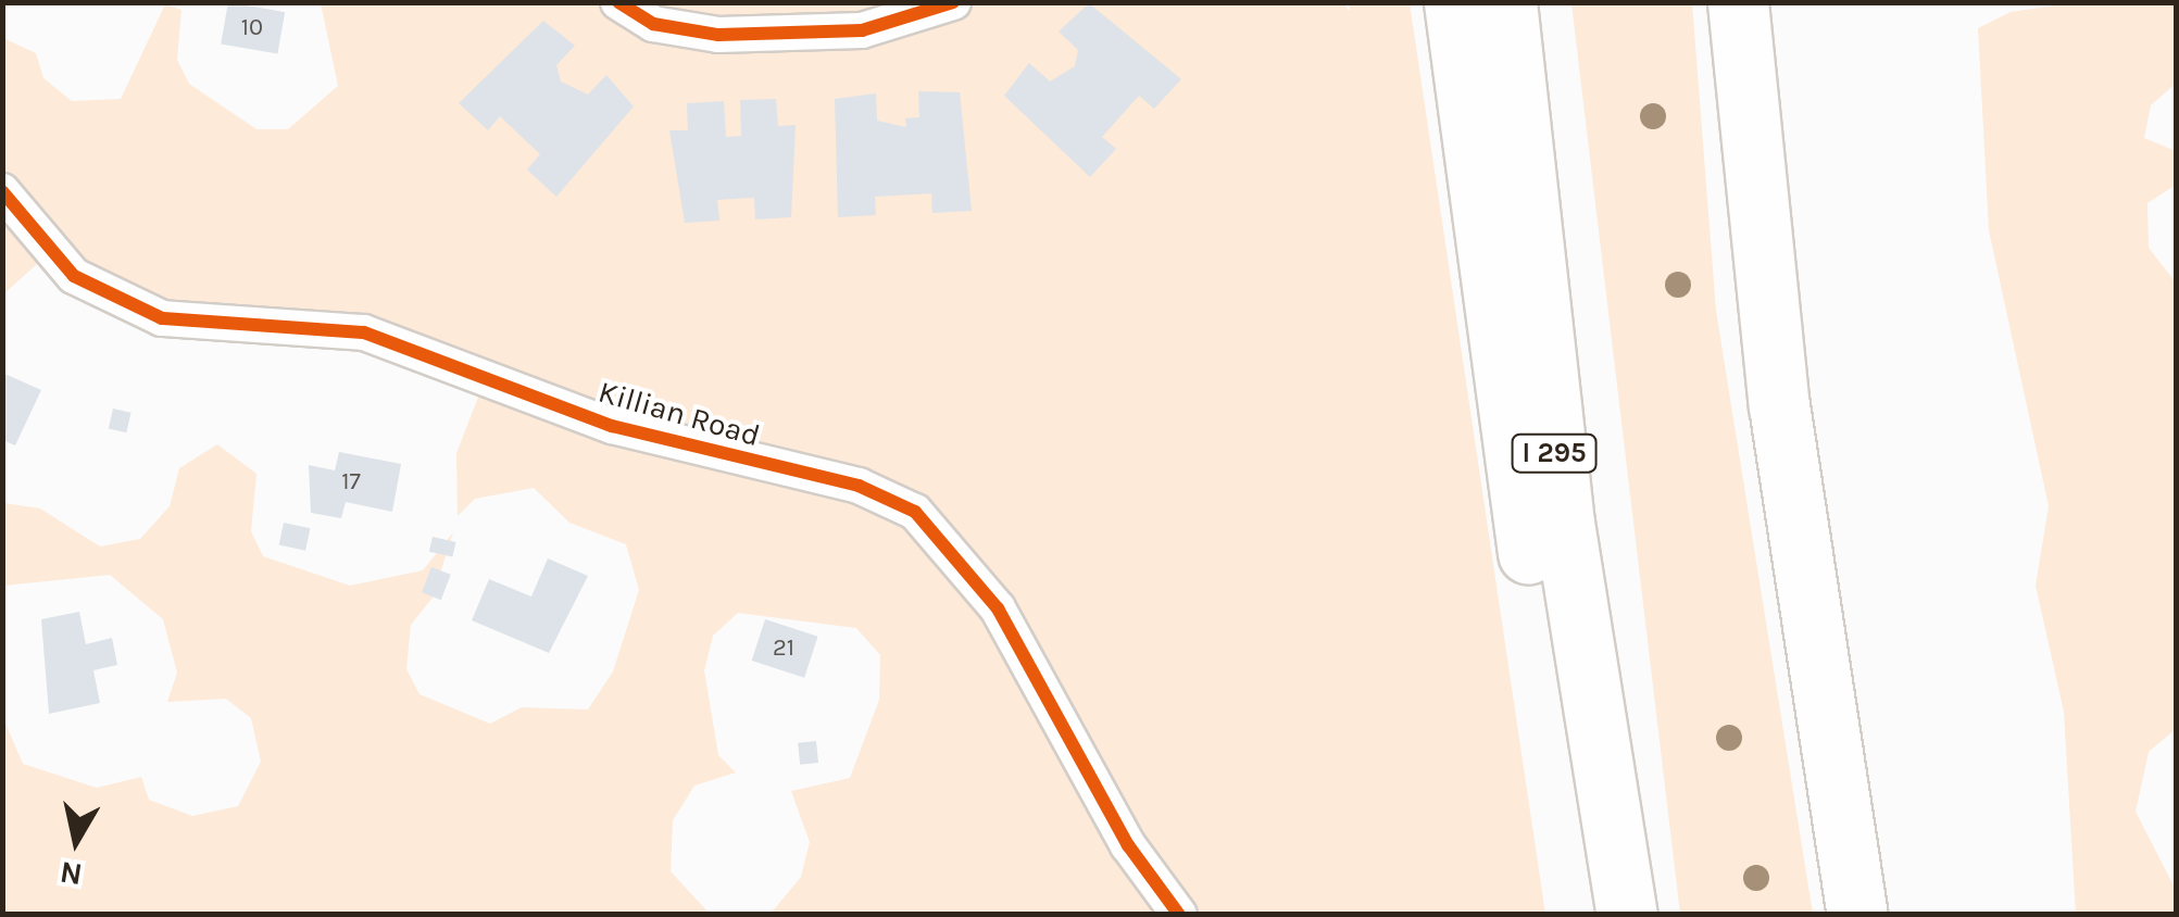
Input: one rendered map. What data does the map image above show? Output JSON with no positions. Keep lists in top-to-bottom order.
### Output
{
  "streets": {
    "highway": ["I 295"],
    "street": ["Killian Road"]
  },
  "house_numbers": ["10", "17", "21"],
  "north": "bottom"
}
